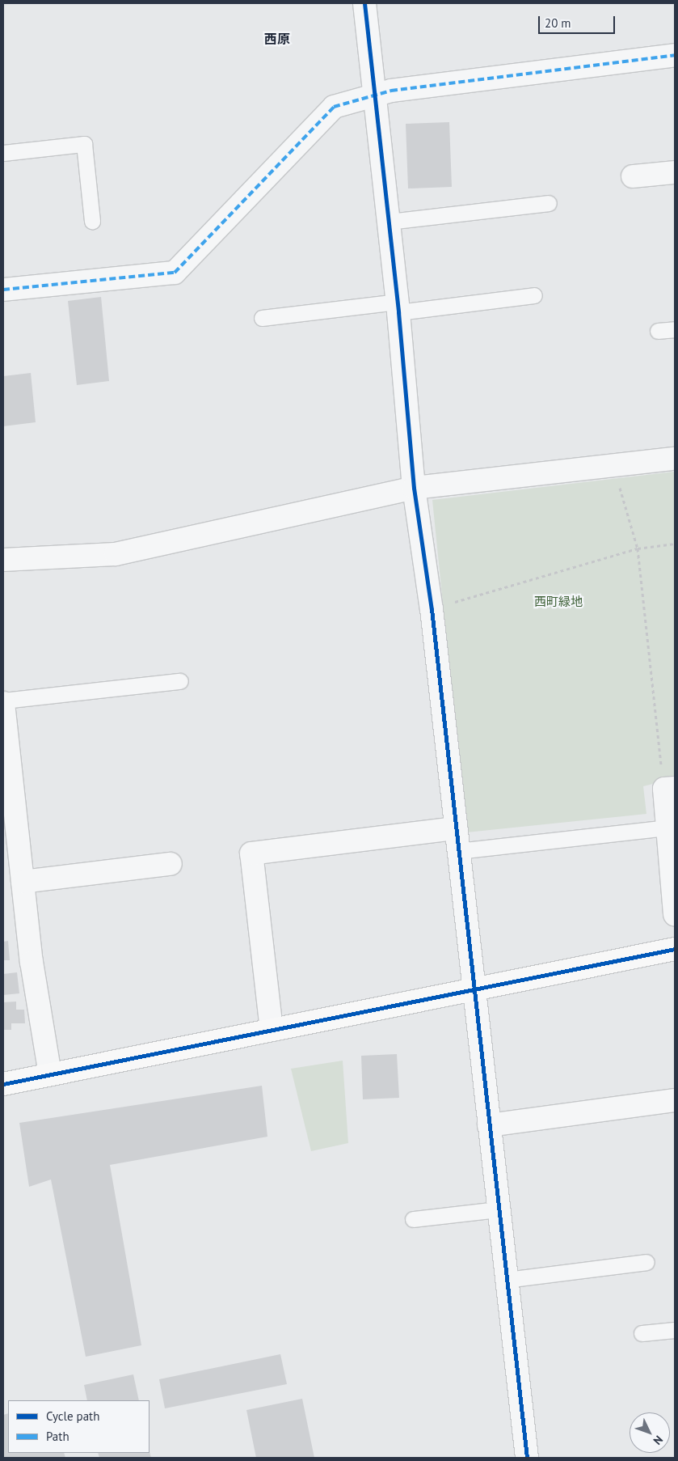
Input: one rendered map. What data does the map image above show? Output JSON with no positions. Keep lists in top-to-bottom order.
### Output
{
  "districts": ["西原"],
  "parks": ["西町緑地"],
  "legend": ["Cycle path", "Path"],
  "scale_bar": "20 m",
  "north": "bottom right"
}
